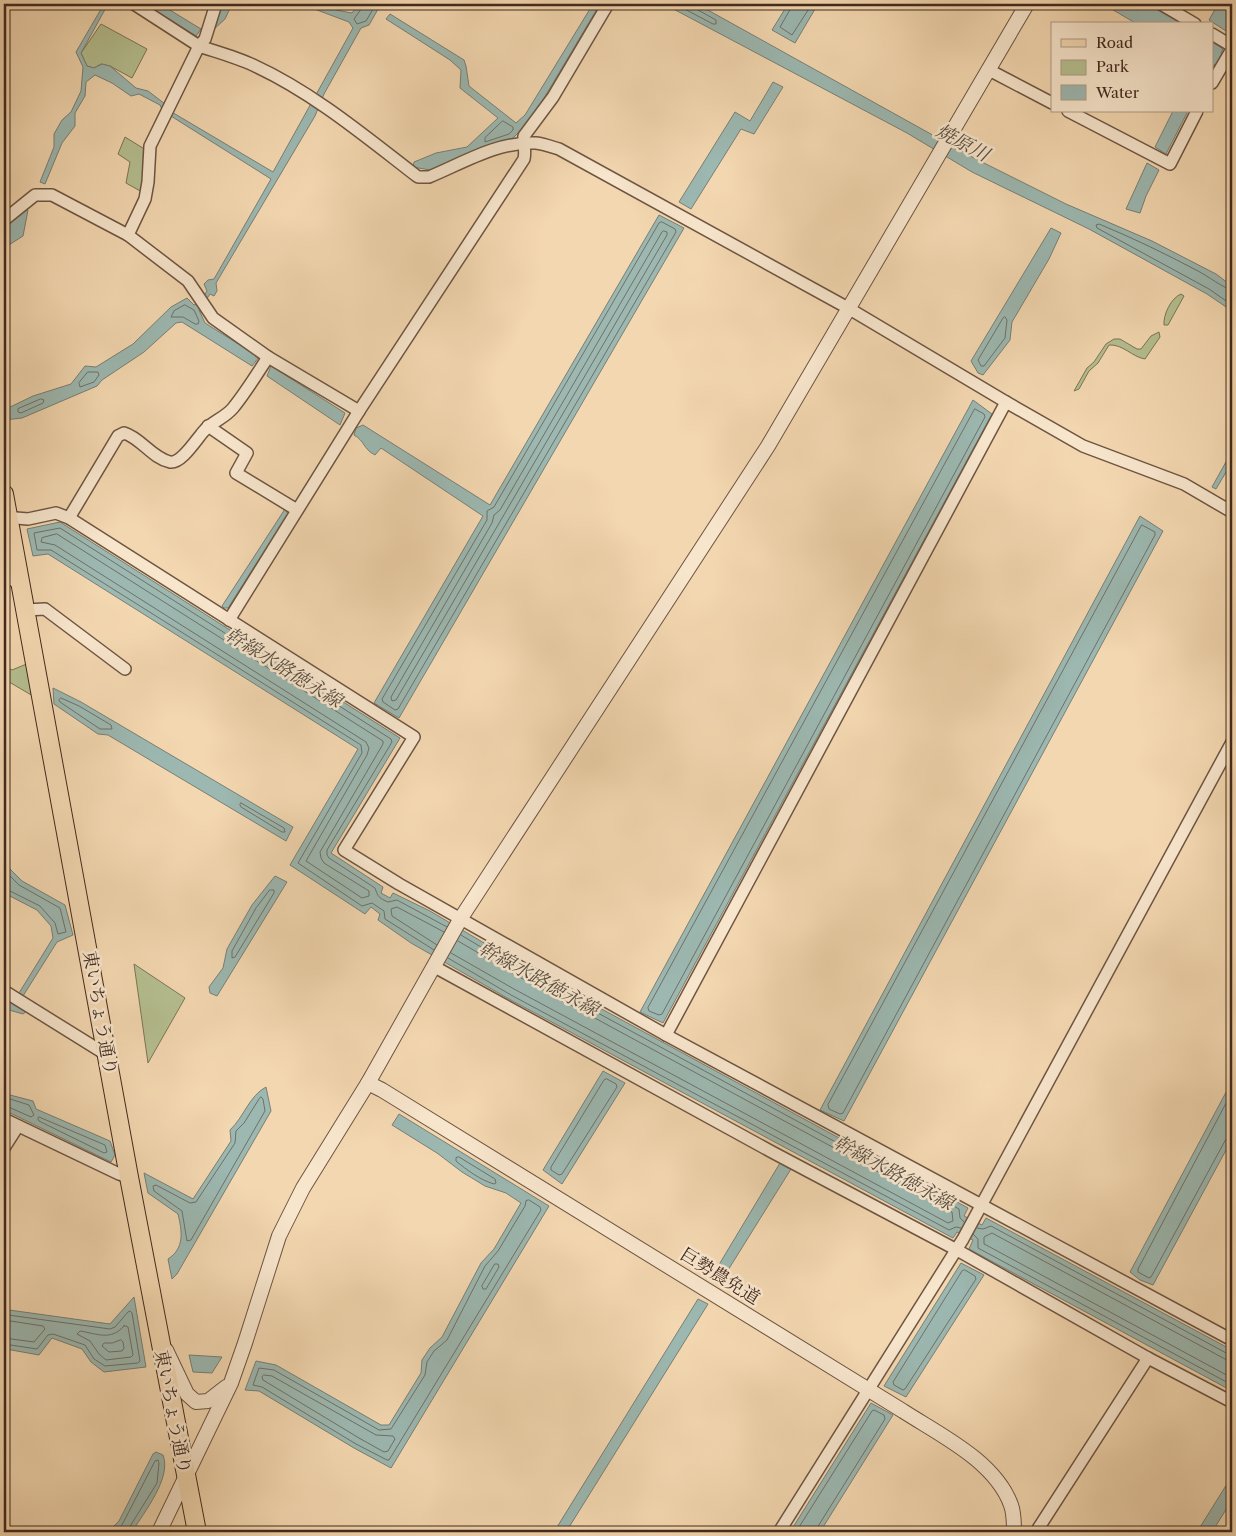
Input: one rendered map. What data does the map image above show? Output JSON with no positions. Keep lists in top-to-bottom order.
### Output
{
  "streets": {
    "main road": ["東いちょう通り"],
    "street": ["巨勢農免道"]
  },
  "water": ["焼原川", "幹線水路徳永線"],
  "legend": ["Road", "Park", "Water"]
}
